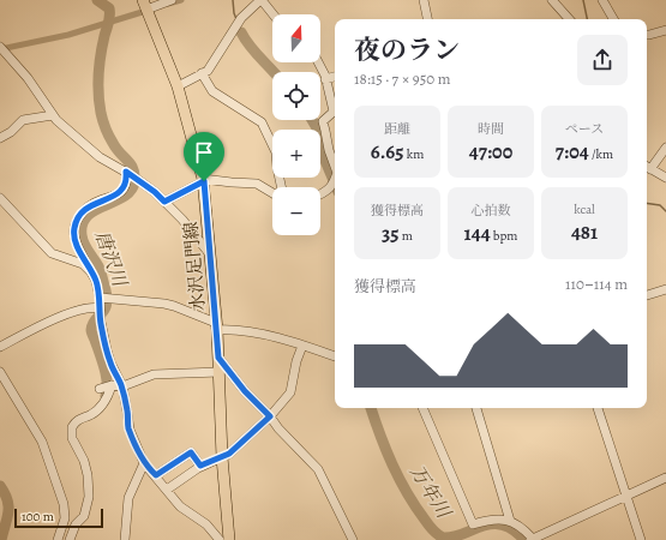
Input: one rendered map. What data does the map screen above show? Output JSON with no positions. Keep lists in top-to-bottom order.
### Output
{
  "streets": {
    "main road": ["水沢足門線"]
  },
  "water": ["唐沢川", "万年川"],
  "scale_bar": "100 m",
  "north": "top",
  "page": {
    "map_buttons": ["+", "−"],
    "heading": ["夜のラン", "18:15 · 7 × 950 m"],
    "stats": [
      ["距離", "6.65 km"],
      ["時間", "47:00"],
      ["ペース", "7:04 /km"],
      ["獲得標高", "35 m"],
      ["心拍数", "144 bpm"],
      ["kcal", "481"]
    ],
    "chart": ["獲得標高", "110–114 m"],
    "scale": "100 m"
  }
}
